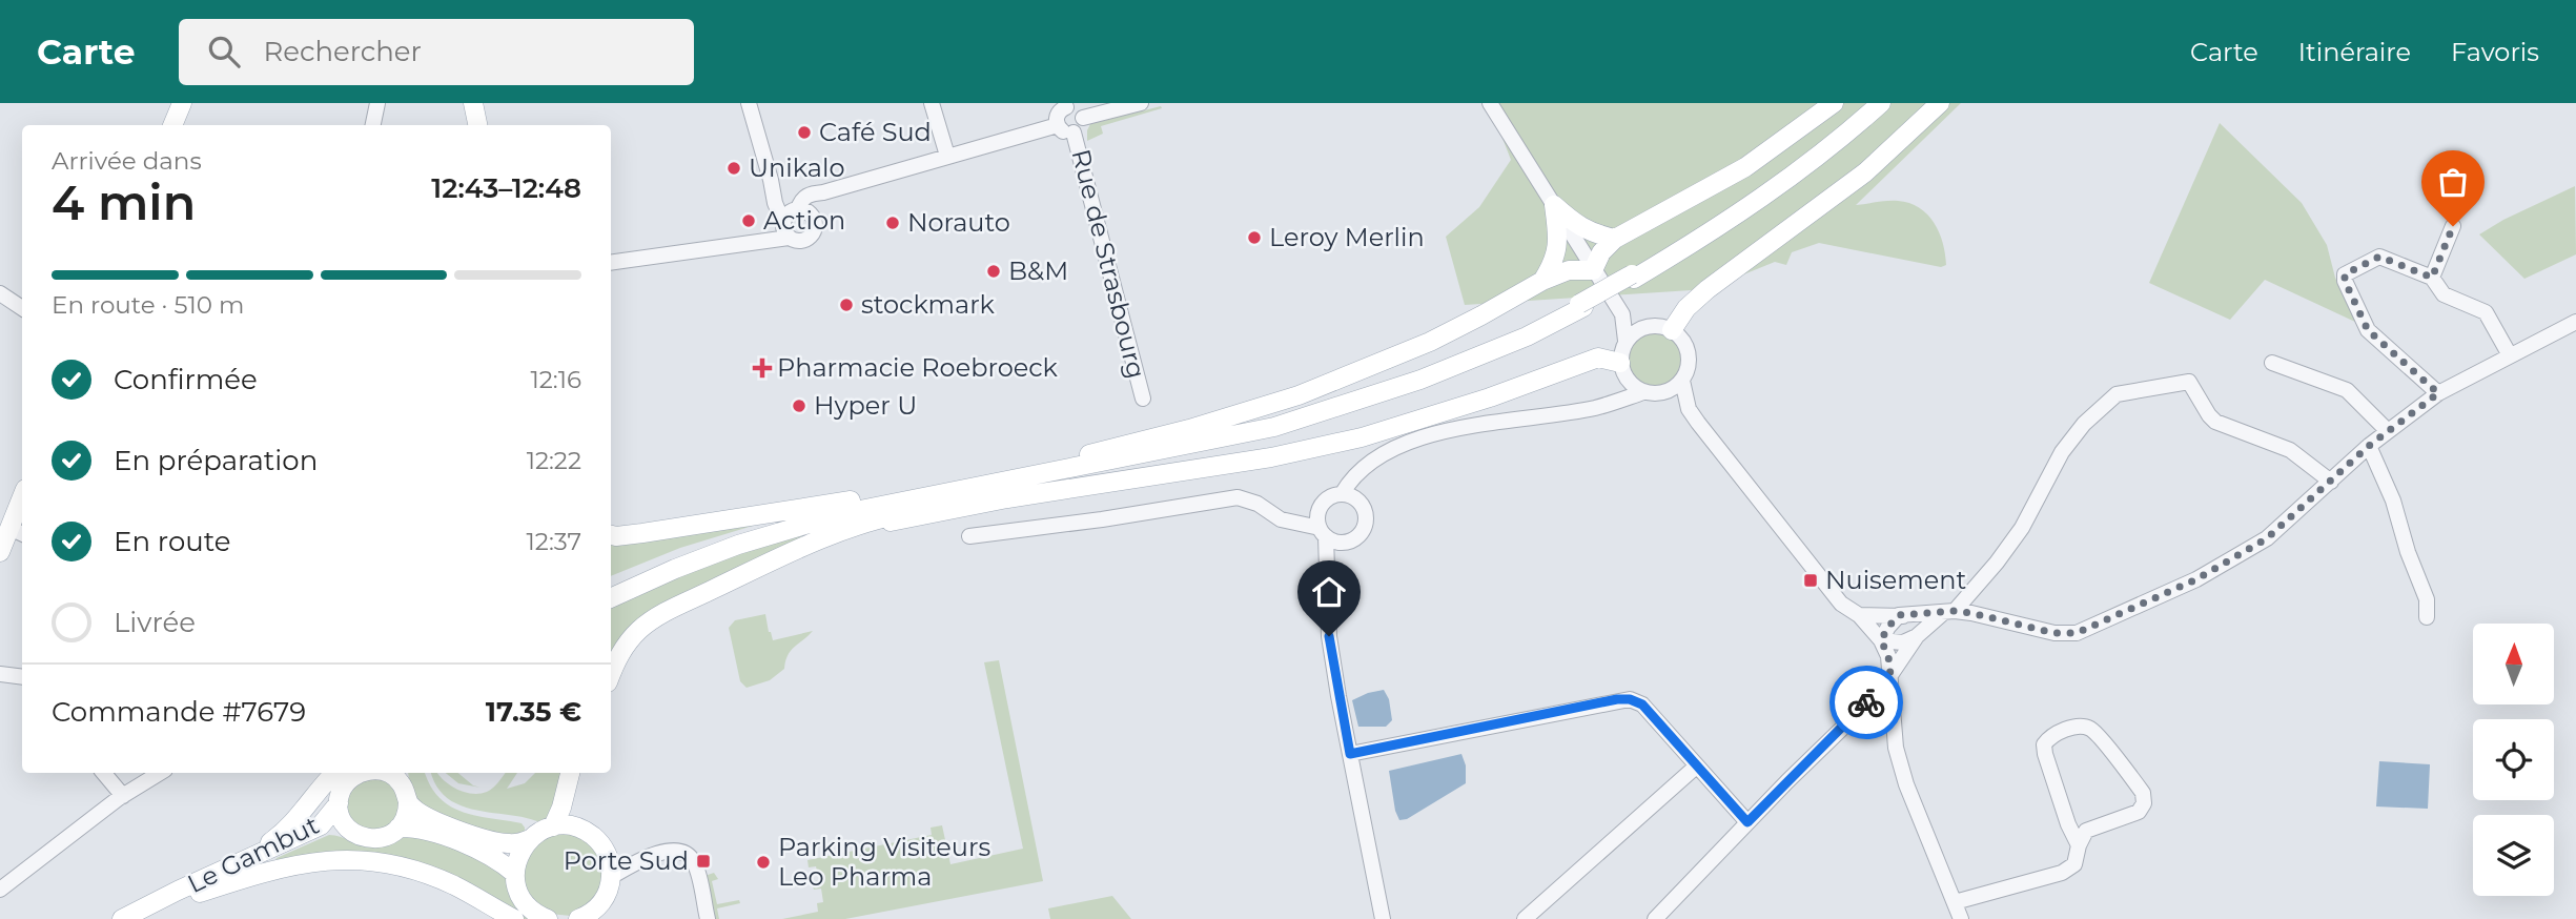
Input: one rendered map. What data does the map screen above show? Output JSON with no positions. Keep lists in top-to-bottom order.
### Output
{
  "streets": {
    "main road": ["Le Gambut"],
    "street": ["Rue de Strasbourg"]
  },
  "places": {
    "other": [
      "Café Sud",
      "Unikalo",
      "Action",
      "Norauto",
      "Leroy Merlin",
      "B&M",
      "stockmark",
      "Hyper U",
      "Parking Visiteurs Leo Pharma"
    ],
    "health": ["Pharmacie Roebroeck"],
    "transit": ["Nuisement", "Porte Sud"]
  },
  "north": "top",
  "page": {
    "header": "Carte",
    "search": "Rechercher",
    "nav": ["Carte", "Itinéraire", "Favoris"],
    "heading": ["4 min", "Arrivée dans", "12:43–12:48"],
    "panel": ["Commande #7679", "17.35 €"],
    "bar": "En route · 510 m",
    "list": [
      ["Confirmée", "12:16"],
      ["En préparation", "12:22"],
      ["En route", "12:37"],
      "Livrée"
    ]
  }
}
